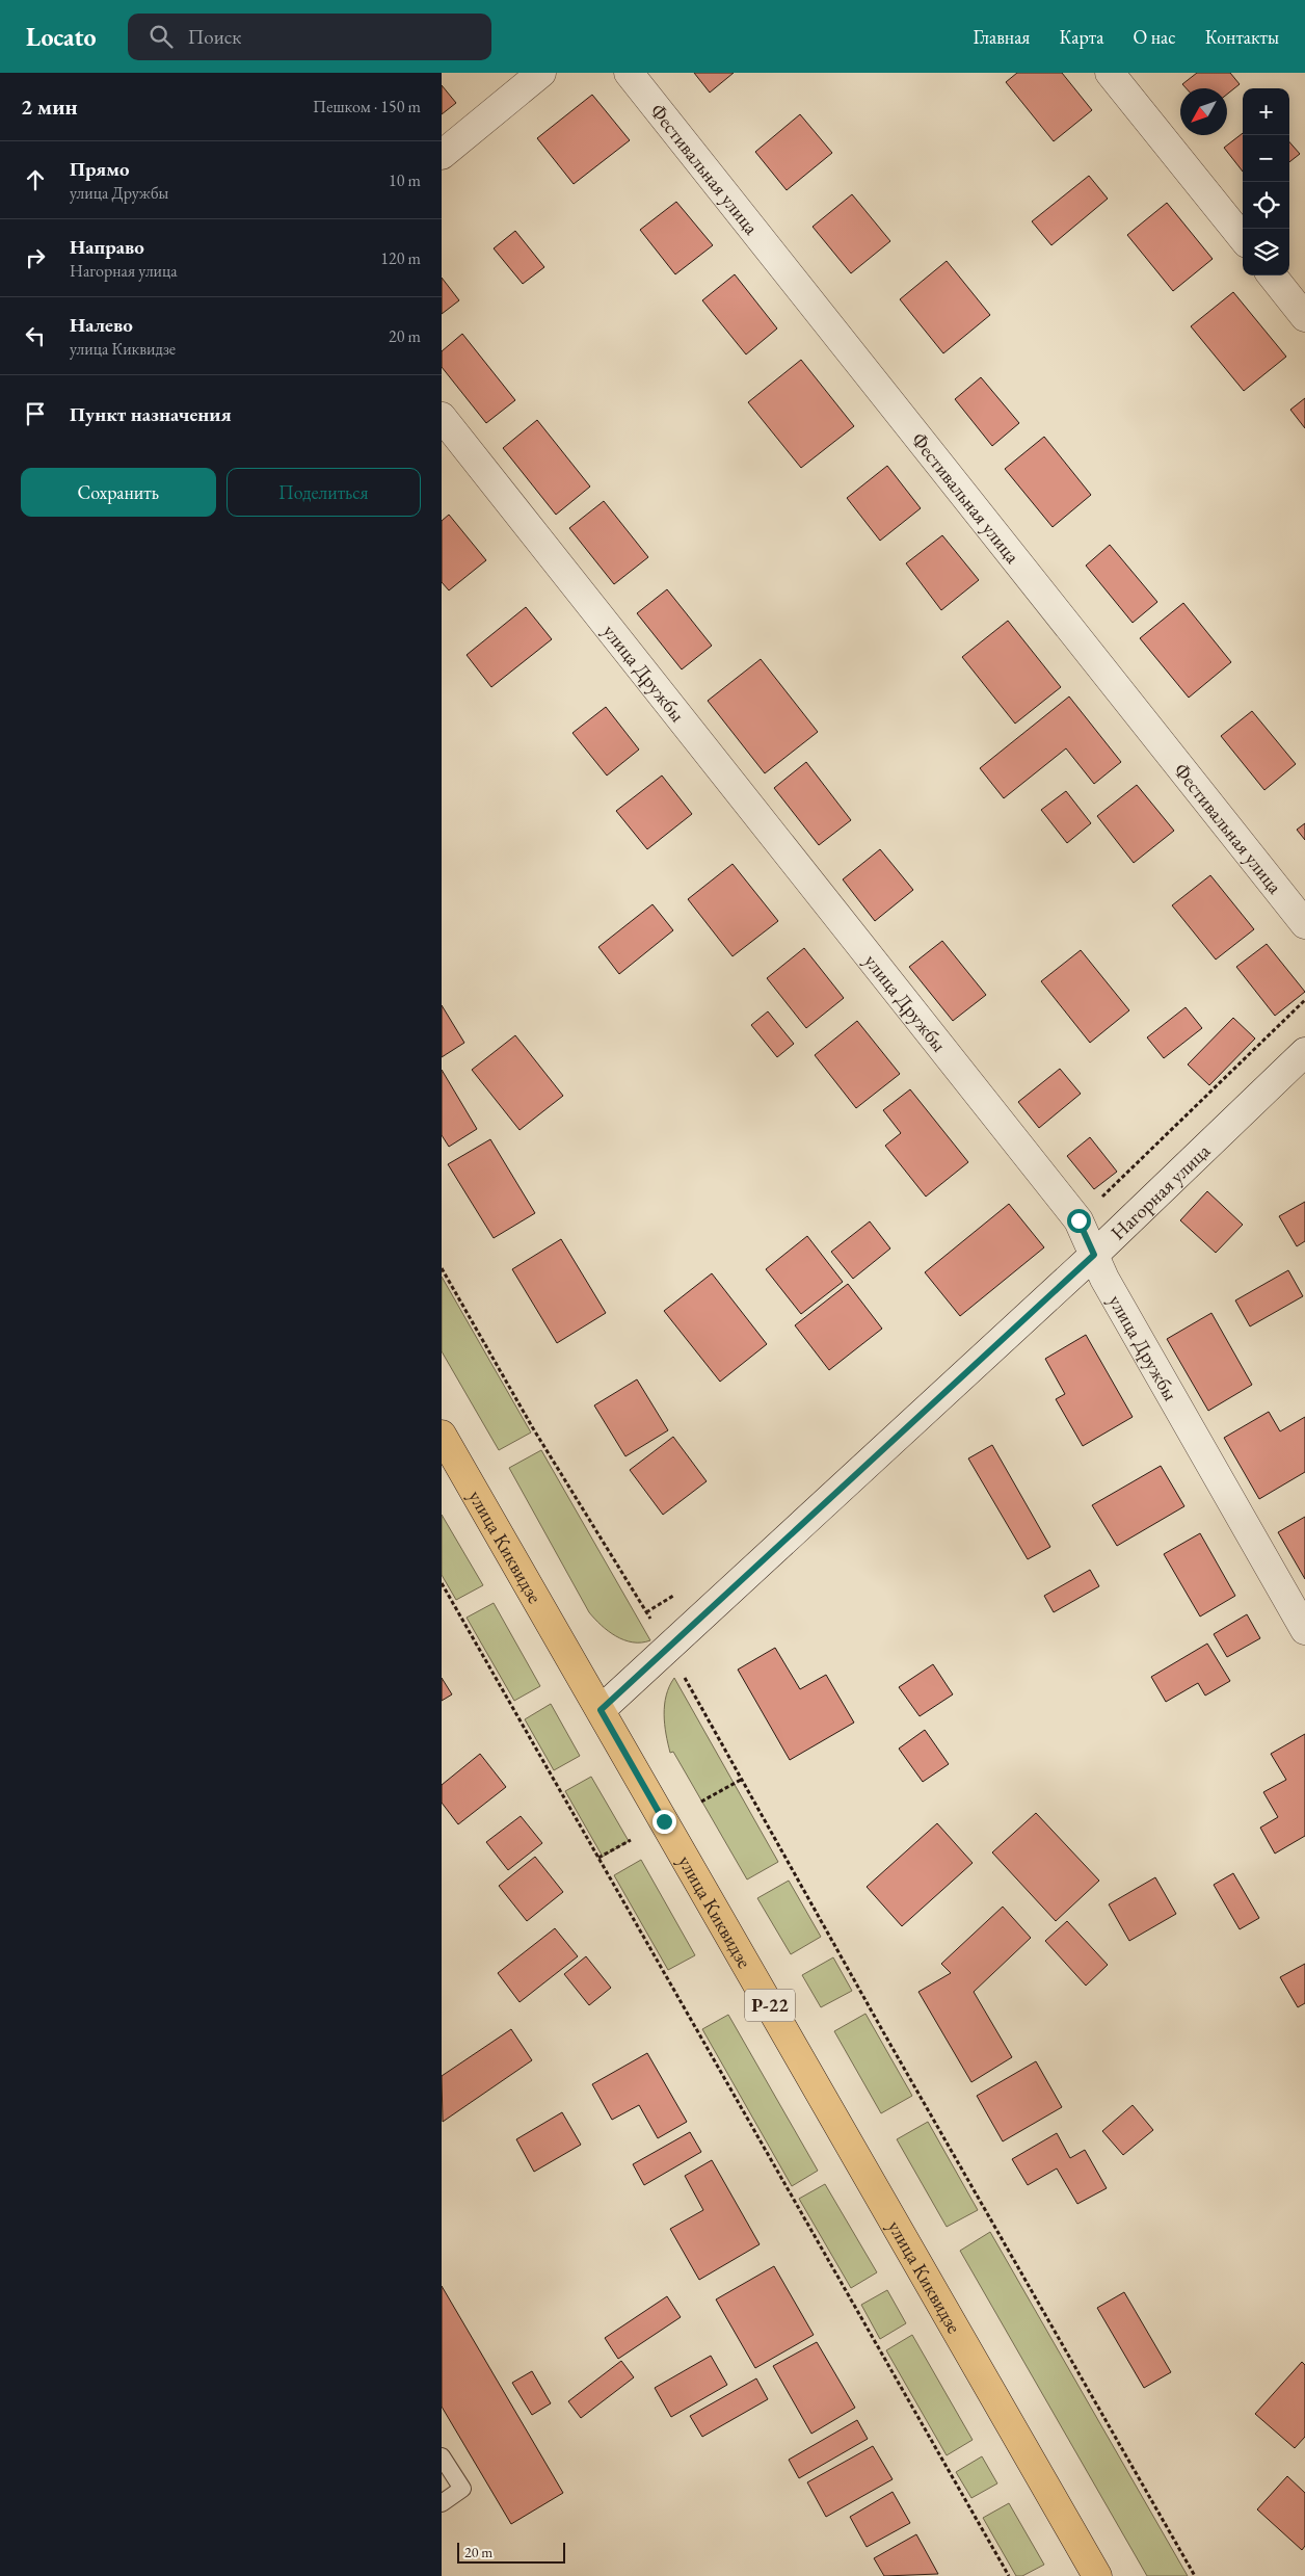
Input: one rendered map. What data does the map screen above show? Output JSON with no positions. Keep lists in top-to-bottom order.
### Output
{
  "streets": {
    "main road": ["улица Киквидзе", "Р-22"],
    "street": ["Фестивальная улица", "улица Дружбы", "Нагорная улица"]
  },
  "crossings": [
    ["улица Дружбы", "Нагорная улица"],
    ["Нагорная улица", "улица Киквидзе"]
  ],
  "scale_bar": "20 m",
  "north": "bottom left",
  "page": {
    "header": "Locato",
    "search": "Поиск",
    "nav": [
      "Главная",
      "Карта",
      "О нас",
      "Контакты"
    ],
    "heading": ["2 мин", "Пешком · 150 m"],
    "map_buttons": ["+", "−"],
    "list": [
      ["Прямо", "улица Дружбы", "10 m"],
      ["Направо", "Нагорная улица", "120 m"],
      ["Налево", "улица Киквидзе", "20 m"],
      "Пункт назначения"
    ],
    "buttons": ["Сохранить", "Поделиться"],
    "scale": "20 m"
  }
}
